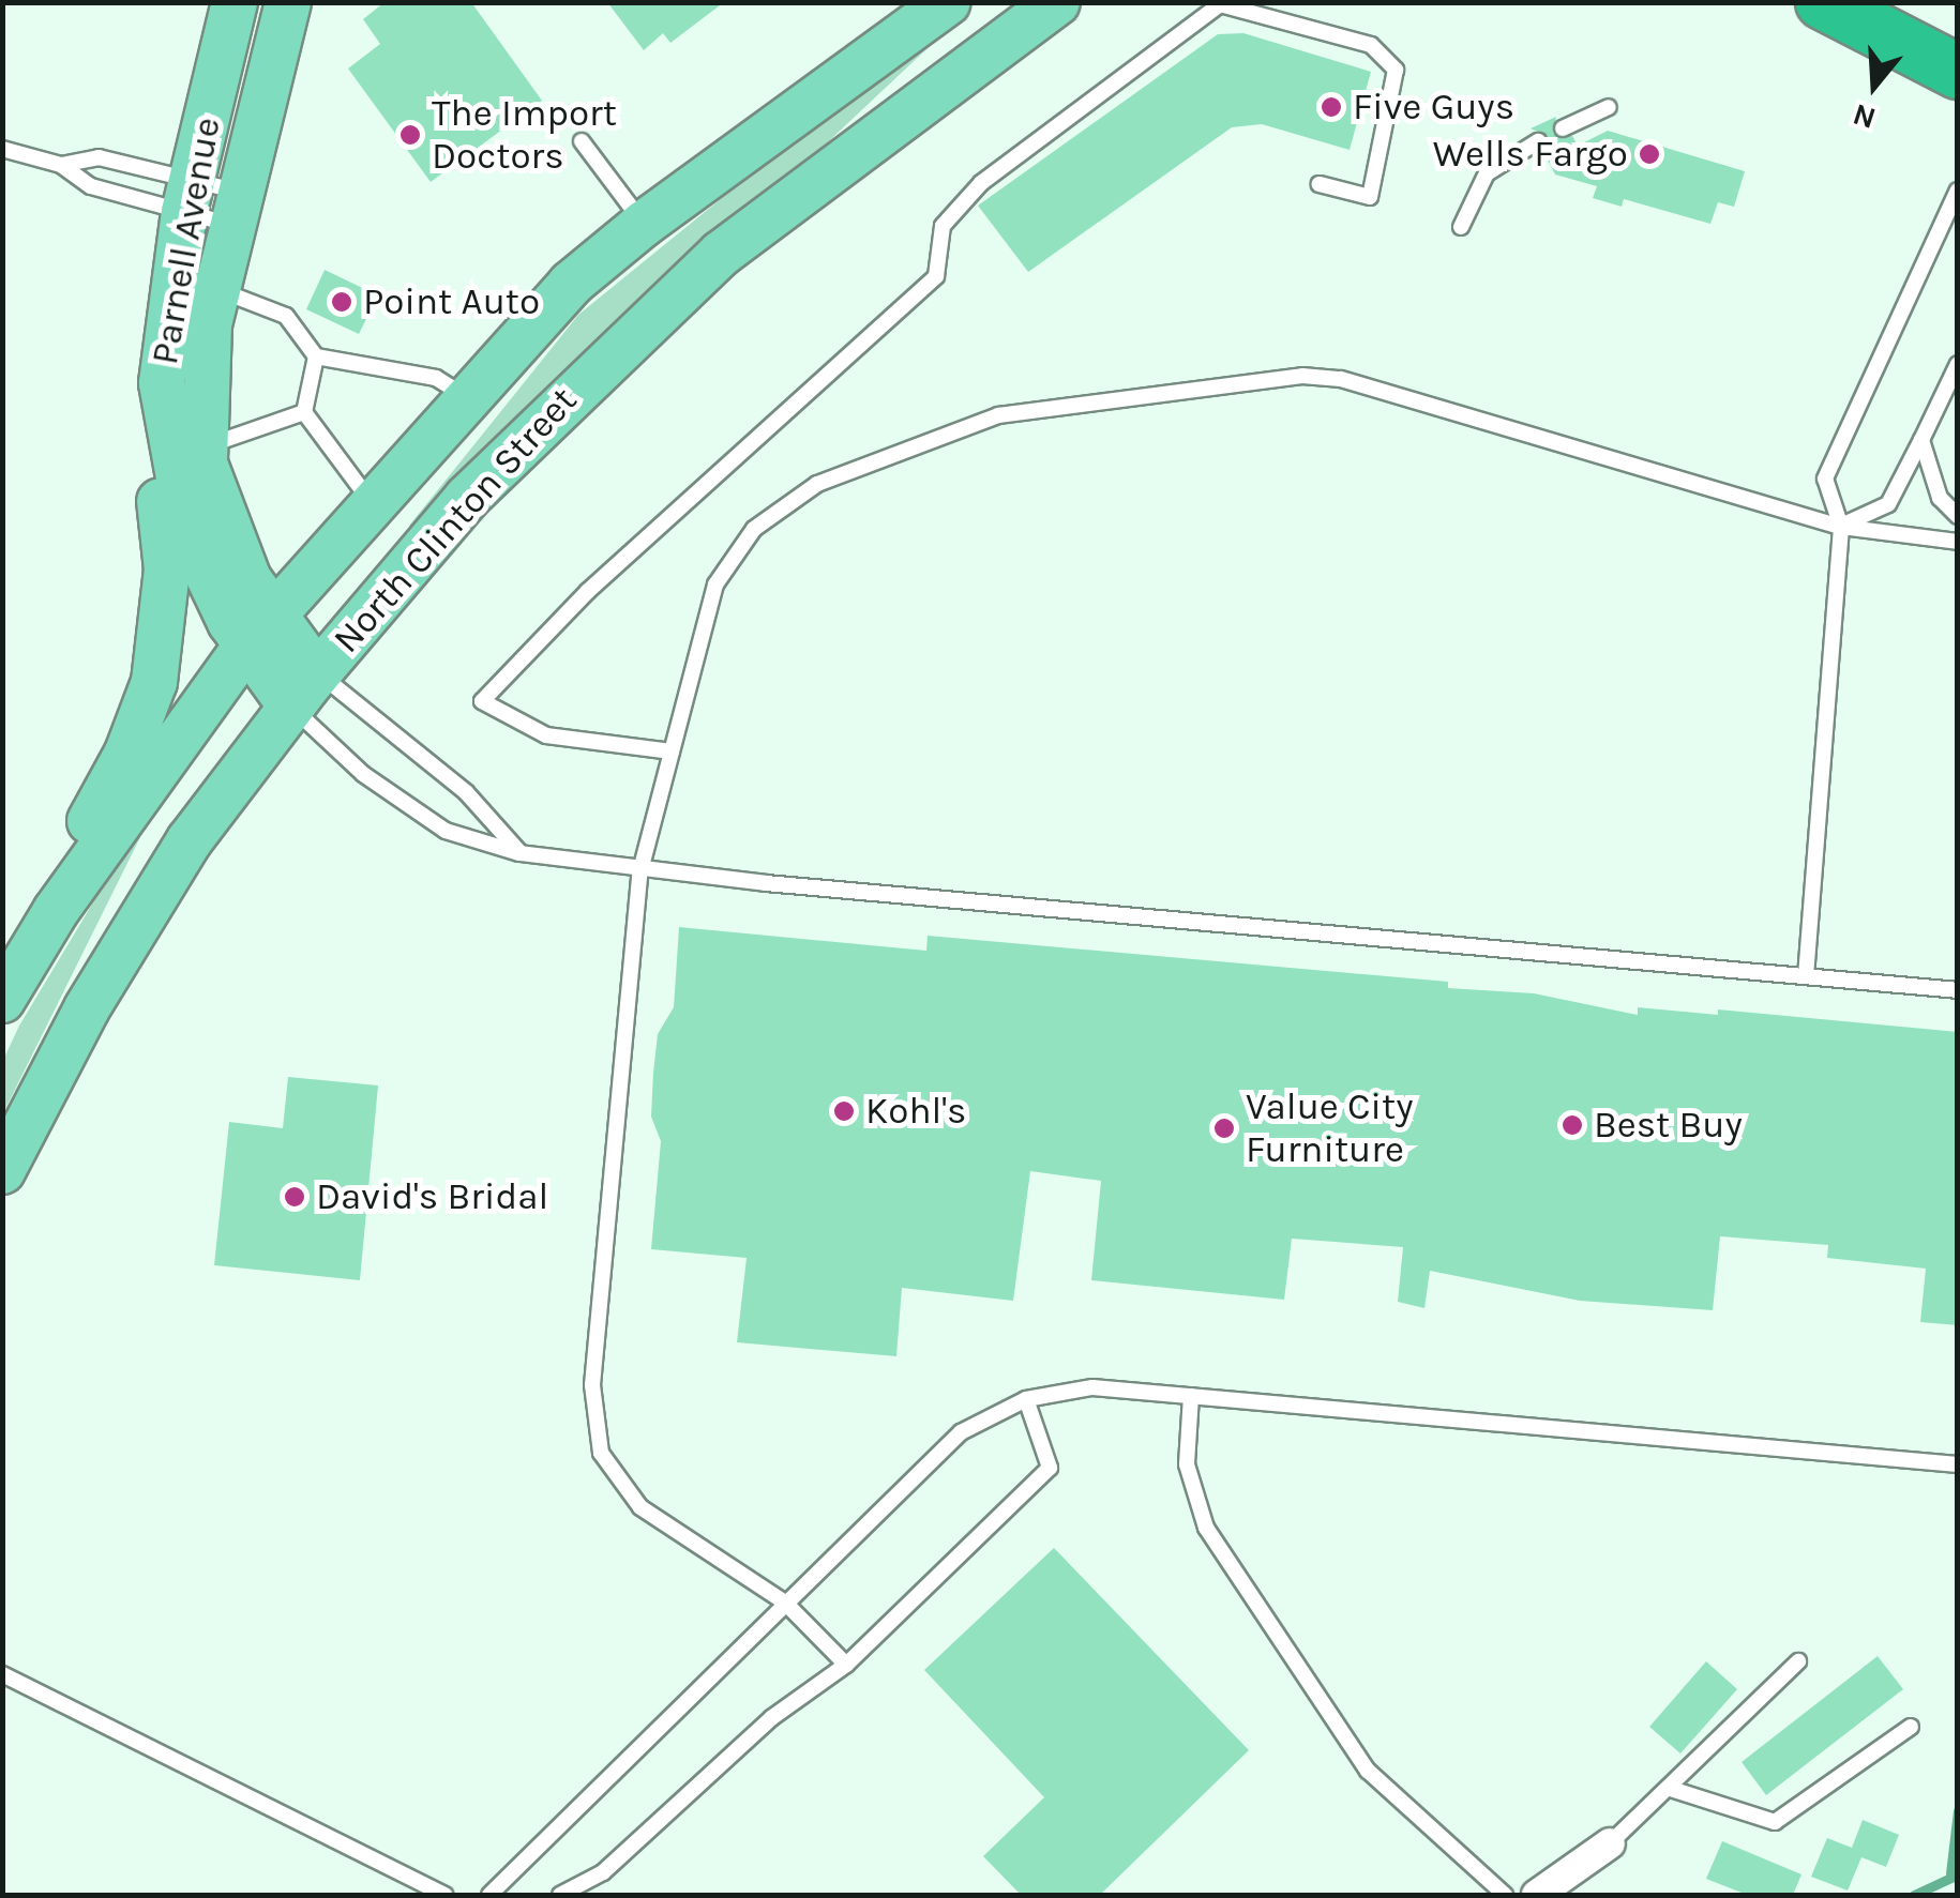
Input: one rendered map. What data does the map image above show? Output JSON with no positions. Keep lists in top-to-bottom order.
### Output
{
  "streets": {
    "main road": ["Parnell Avenue", "North Clinton Street"]
  },
  "crossings": [
    ["Parnell Avenue", "North Clinton Street"]
  ],
  "places": [
    "Five Guys",
    "The Import Doctors",
    "Wells Fargo",
    "Point Auto",
    "Kohl's",
    "Best Buy",
    "Value City Furniture",
    "David's Bridal"
  ],
  "north": "bottom"
}
